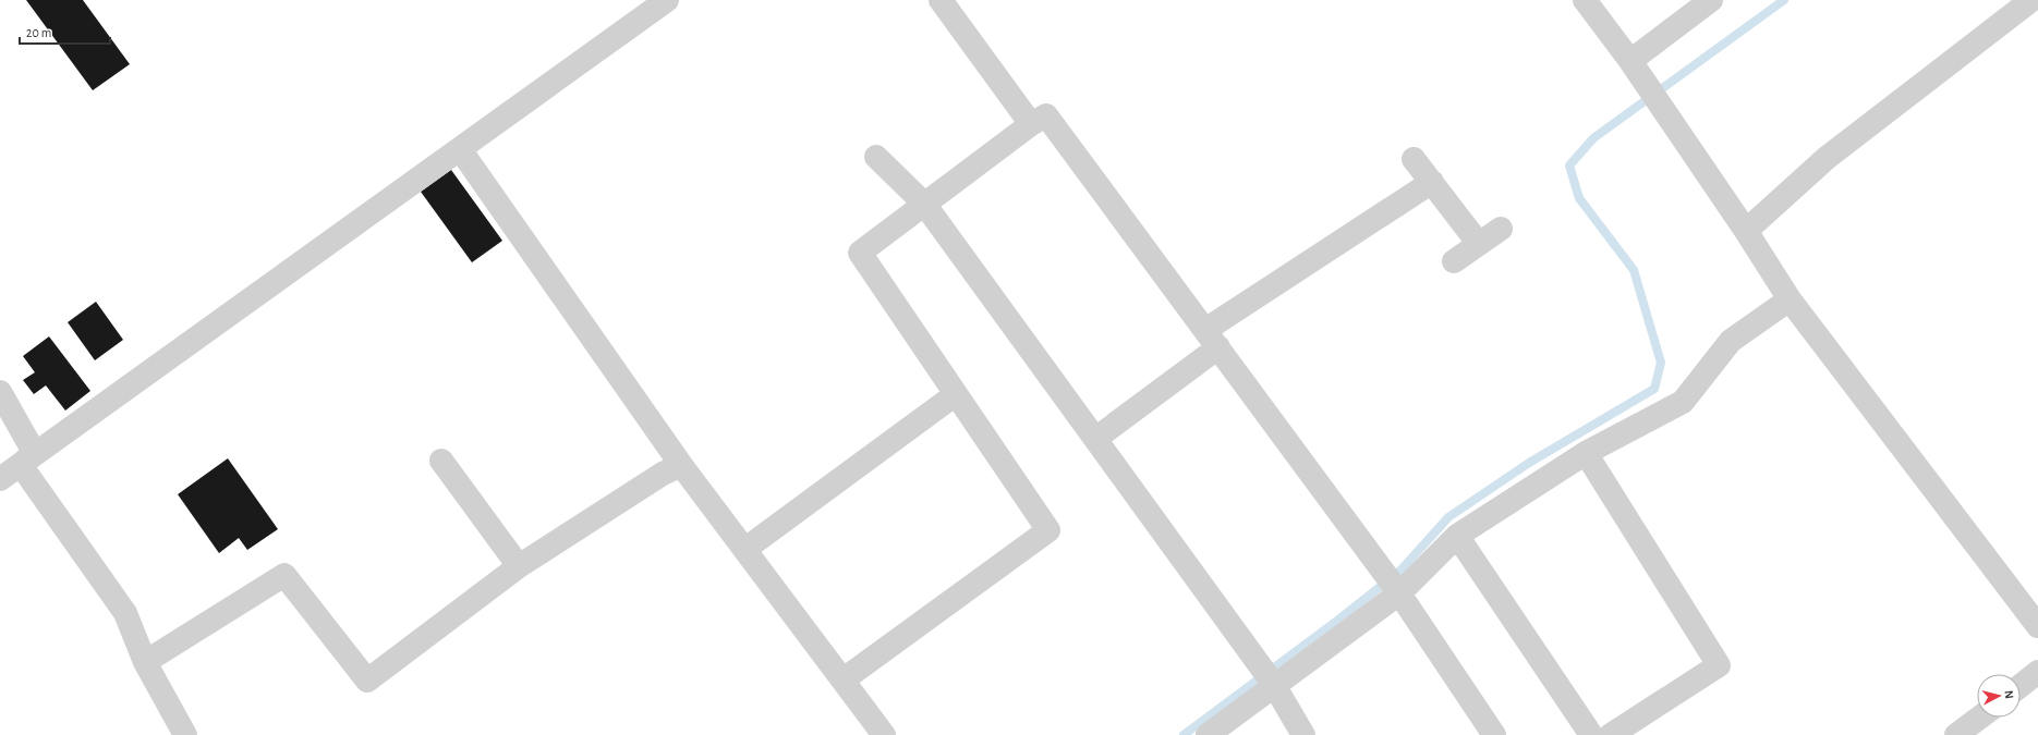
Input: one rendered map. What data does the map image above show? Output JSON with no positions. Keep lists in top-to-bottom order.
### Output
{
  "scale_bar": "20 m",
  "north": "right"
}
